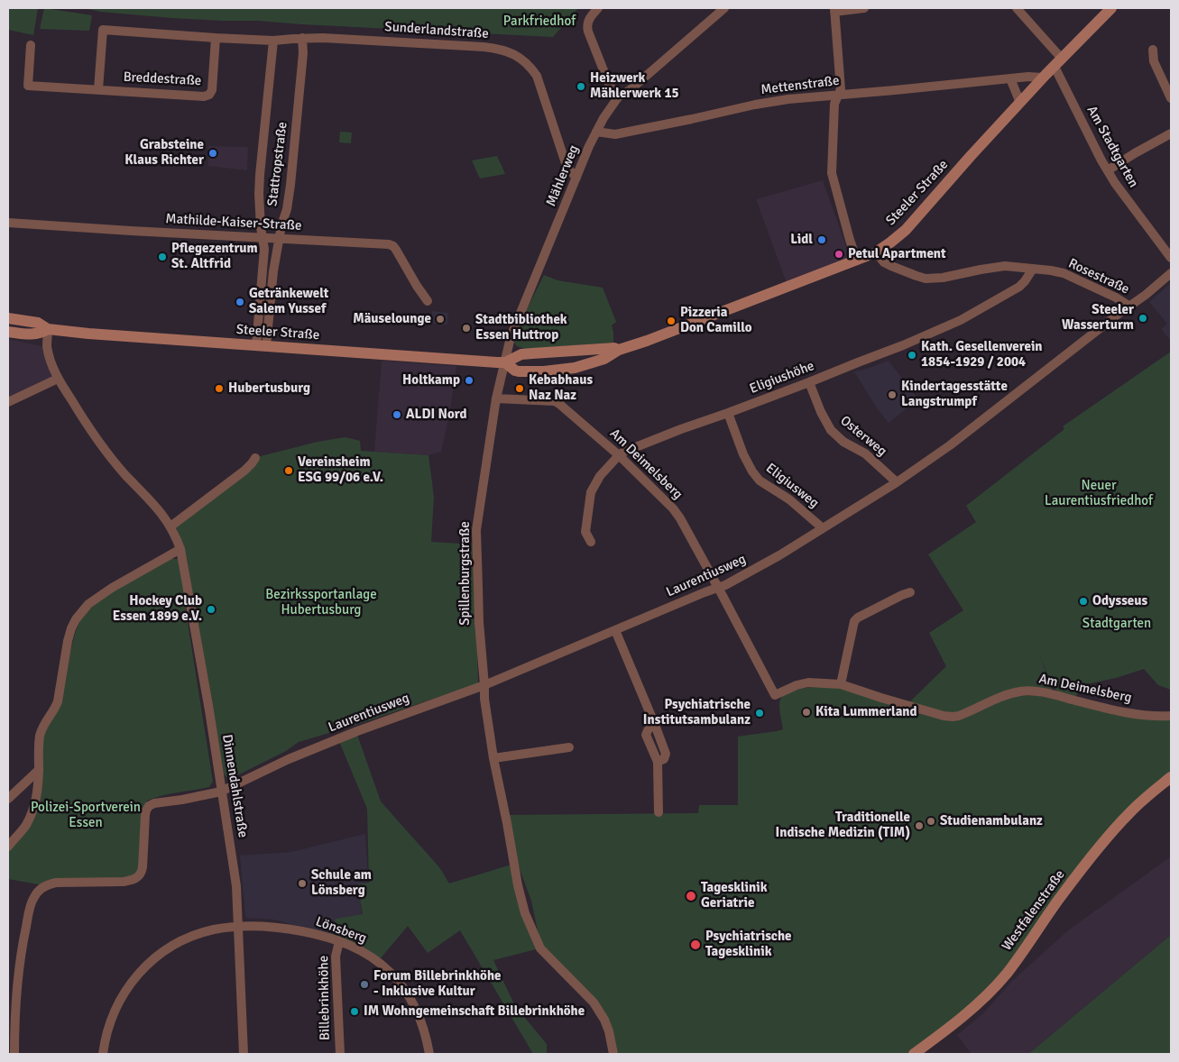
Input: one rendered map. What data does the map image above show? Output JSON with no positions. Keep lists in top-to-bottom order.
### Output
{
  "streets": {
    "main road": ["Steeler Straße", "Westfalenstraße"],
    "street": [
      "Sunderlandstraße",
      "Breddestraße",
      "Mettenstraße",
      "Am Stadtgarten",
      "Stattropstraße",
      "Mählerweg",
      "Mathilde-Kaiser-Straße",
      "Rosestraße",
      "Eligiushöhe",
      "Osterweg",
      "Am Deimelsberg",
      "Eligiusweg",
      "Spillenburgstraße",
      "Laurentiusweg",
      "Dinnendahlstraße",
      "Lönsberg",
      "Billebrinkhöhe"
    ]
  },
  "crossings": [
    ["Sunderlandstraße", "Breddestraße"],
    ["Sunderlandstraße", "Stattropstraße"],
    ["Sunderlandstraße", "Mählerweg"],
    ["Mettenstraße", "Mählerweg"],
    ["Mettenstraße", "Steeler Straße"],
    ["Am Stadtgarten", "Steeler Straße"],
    ["Stattropstraße", "Steeler Straße"],
    ["Stattropstraße", "Mathilde-Kaiser-Straße"],
    ["Mählerweg", "Steeler Straße"],
    ["Mählerweg", "Spillenburgstraße"],
    ["Steeler Straße", "Rosestraße"],
    ["Steeler Straße", "Spillenburgstraße"],
    ["Steeler Straße", "Dinnendahlstraße"],
    ["Rosestraße", "Eligiushöhe"],
    ["Rosestraße", "Laurentiusweg"],
    ["Eligiushöhe", "Osterweg"],
    ["Eligiushöhe", "Am Deimelsberg"],
    ["Eligiushöhe", "Eligiusweg"],
    ["Osterweg", "Laurentiusweg"],
    ["Am Deimelsberg", "Spillenburgstraße"],
    ["Am Deimelsberg", "Laurentiusweg"],
    ["Eligiusweg", "Laurentiusweg"],
    ["Spillenburgstraße", "Laurentiusweg"],
    ["Laurentiusweg", "Dinnendahlstraße"],
    ["Dinnendahlstraße", "Lönsberg"],
    ["Lönsberg", "Billebrinkhöhe"]
  ],
  "parks": [
    "Parkfriedhof",
    "Neuer Laurentiusfriedhof",
    "Bezirkssportanlage Hubertusburg",
    "Stadtgarten",
    "Polizei-Sportverein Essen"
  ],
  "places": [
    "Heizwerk Mählerwerk 15",
    "Grabsteine Klaus Richter",
    "Lidl",
    "Petul Apartment",
    "Pflegezentrum St. Altfrid",
    "Getränkewelt Salem Yussef",
    "Steeler Wasserturm",
    "Mäuselounge",
    "Pizzeria Don Camillo",
    "Stadtbibliothek Essen Huttrop",
    "Kath. Gesellenverein 1854-1929 / 2004",
    "Holtkamp",
    "Hubertusburg",
    "Kebabhaus Naz Naz",
    "Kindertagesstätte Langstrumpf",
    "ALDI Nord",
    "Vereinsheim ESG 99/06 e.V.",
    "Odysseus",
    "Hockey Club Essen 1899 e.V.",
    "Kita Lummerland",
    "Psychiatrische Institutsambulanz",
    "Studienambulanz",
    "Traditionelle Indische Medizin (TIM)",
    "Schule am Lönsberg",
    "Tagesklinik Geriatrie",
    "Psychiatrische Tagesklinik",
    "Forum Billebrinkhöhe - Inklusive Kultur",
    "IM Wohngemeinschaft Billebrinkhöhe"
  ]
}
